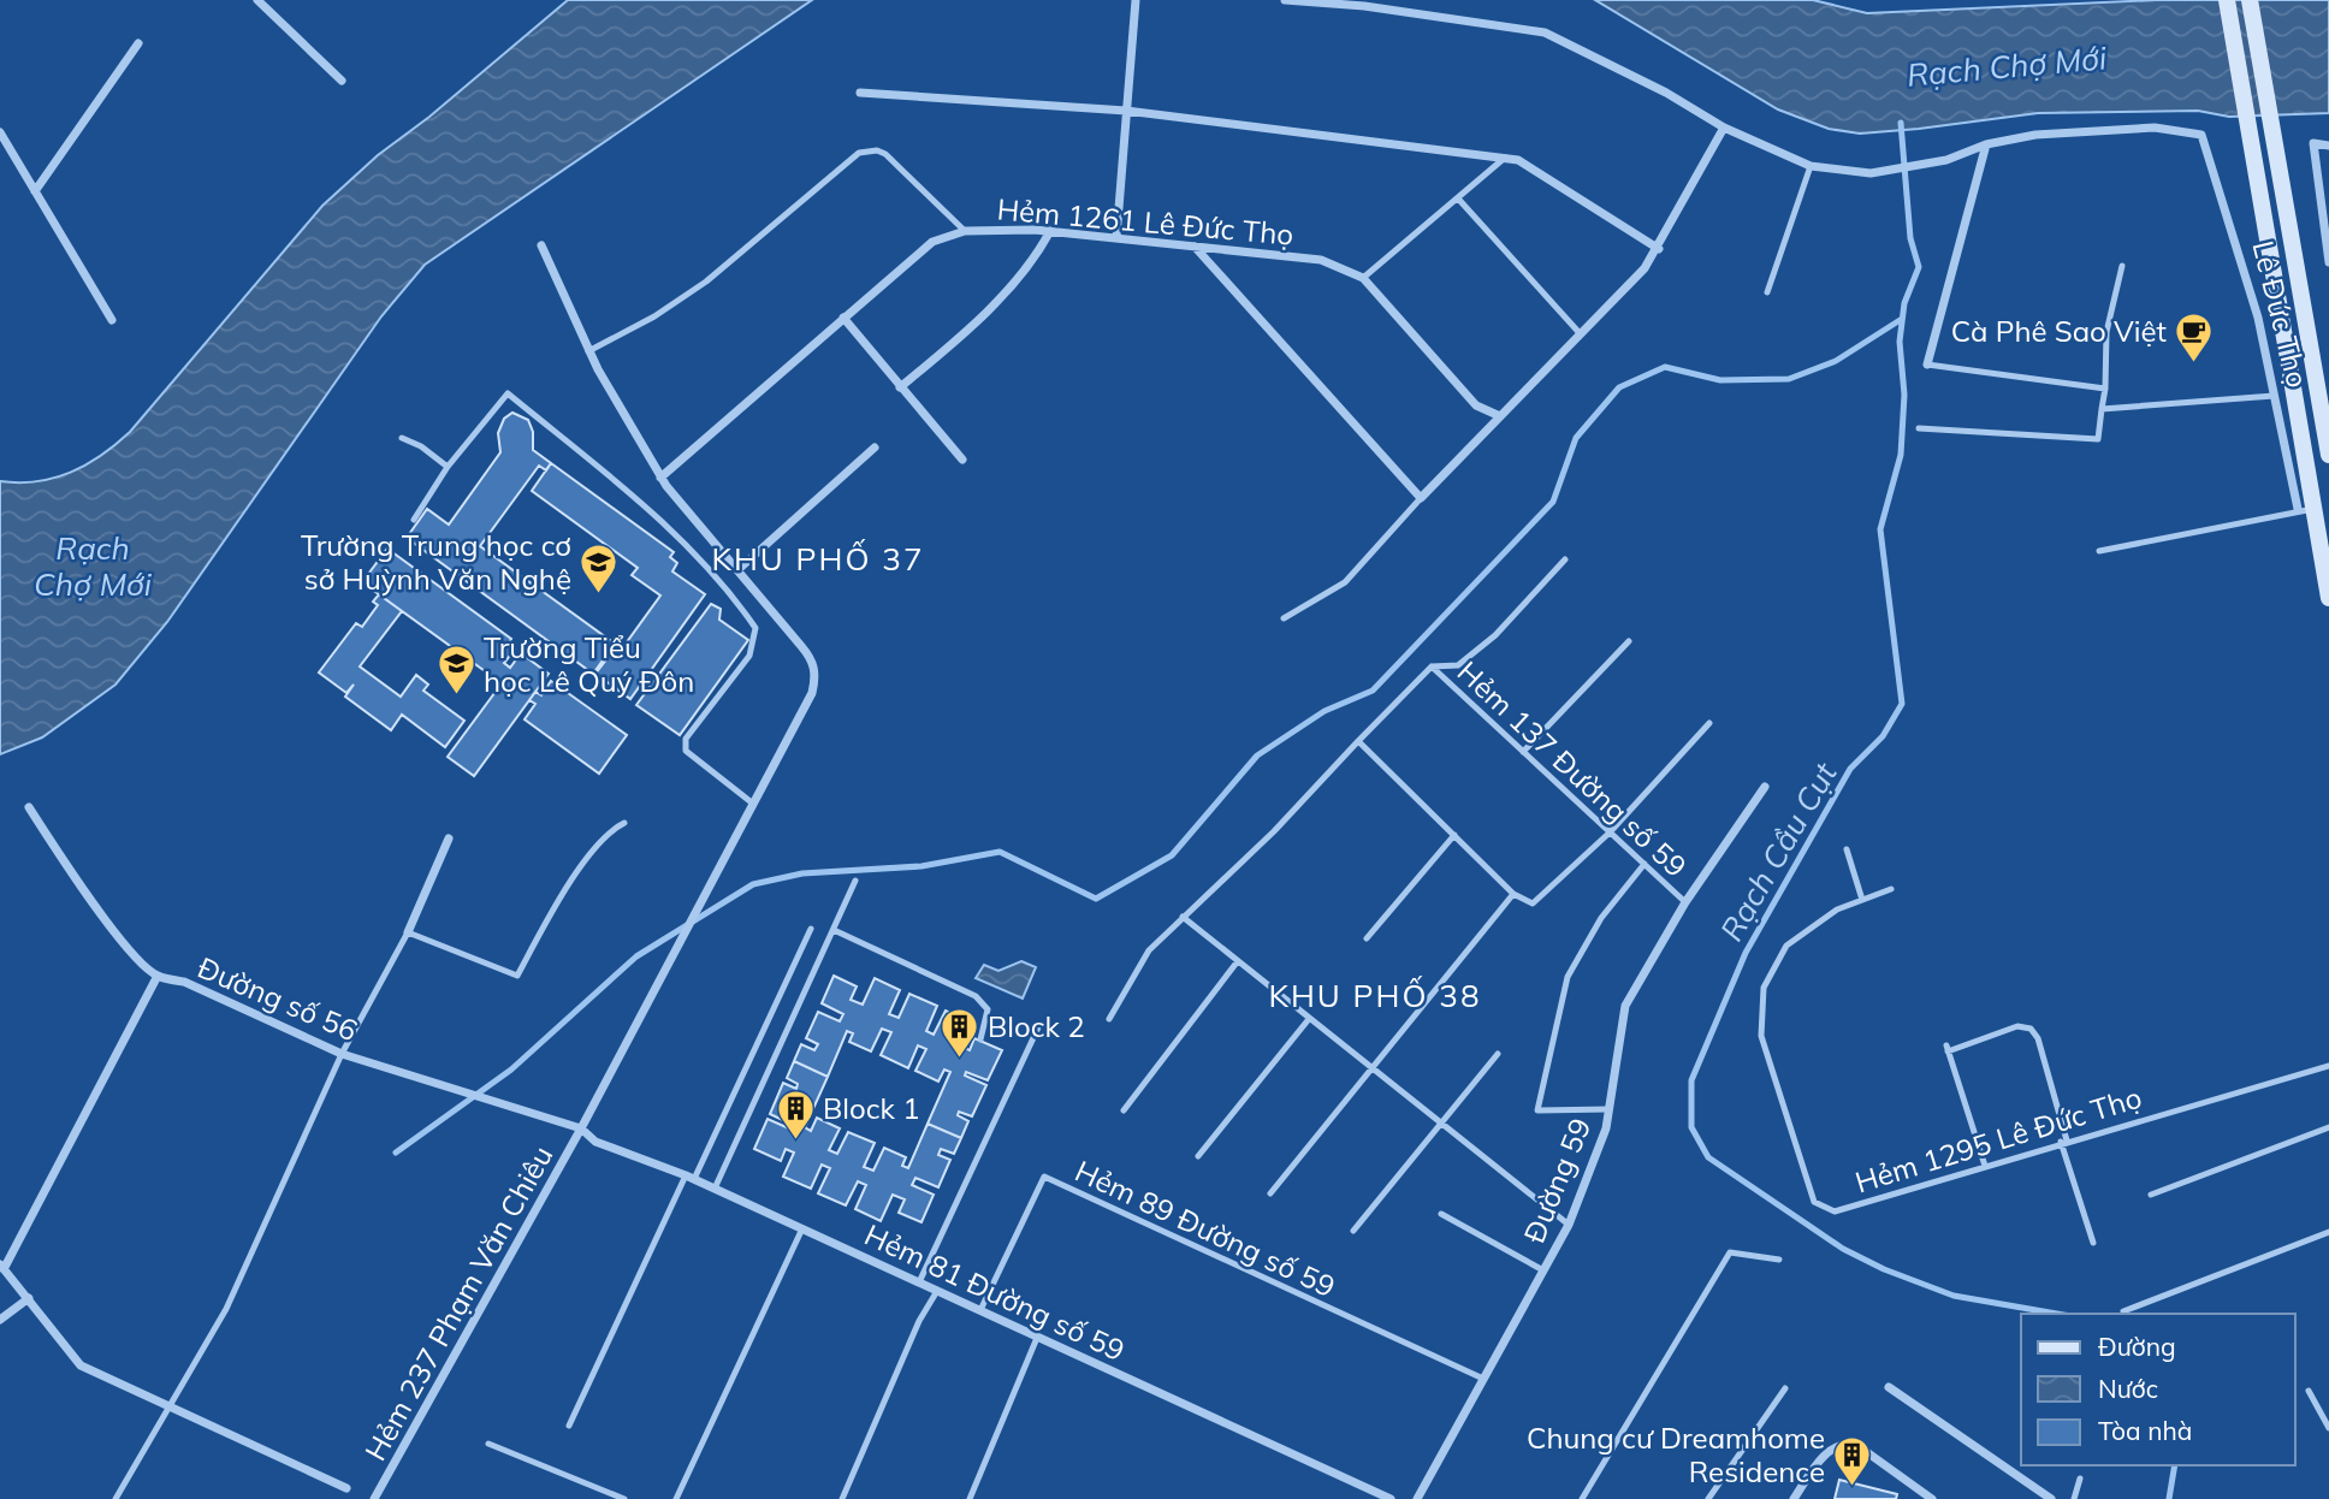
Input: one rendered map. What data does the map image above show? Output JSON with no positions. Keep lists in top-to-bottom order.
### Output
{
  "streets": {
    "main road": ["Lê Đức Thọ"],
    "street": [
      "Hẻm 1261 Lê Đức Thọ",
      "Đường số 56",
      "Đường 59",
      "Hẻm 81 Đường số 59",
      "Hẻm 237 Phạm Văn Chiêu"
    ],
    "lane": ["Hẻm 137 Đường số 59", "Hẻm 1295 Lê Đức Thọ", "Hẻm 89 Đường số 59"]
  },
  "crossings": [
    ["Hẻm 1261 Lê Đức Thọ", "Hẻm 237 Phạm Văn Chiêu"],
    ["Hẻm 137 Đường số 59", "Đường 59"],
    ["Đường số 56", "Hẻm 81 Đường số 59"],
    ["Đường số 56", "Hẻm 237 Phạm Văn Chiêu"],
    ["Đường 59", "Hẻm 89 Đường số 59"],
    ["Hẻm 89 Đường số 59", "Hẻm 81 Đường số 59"],
    ["Hẻm 81 Đường số 59", "Hẻm 237 Phạm Văn Chiêu"]
  ],
  "districts": ["KHU PHỐ 37", "KHU PHỐ 38"],
  "water": ["Rạch Chợ Mới", "Rạch Cầu Cụt"],
  "places": {
    "cafe": ["Cà Phê Sao Việt"],
    "school or university": ["Trường Trung học cơ sở Huỳnh Văn Nghệ", "Trường Tiểu học Lê Quý Đôn"],
    "building": ["Block 2", "Block 1", "Chung cư Dreamhome Residence"]
  },
  "legend": ["Đường", "Nước", "Tòa nhà"]
}
